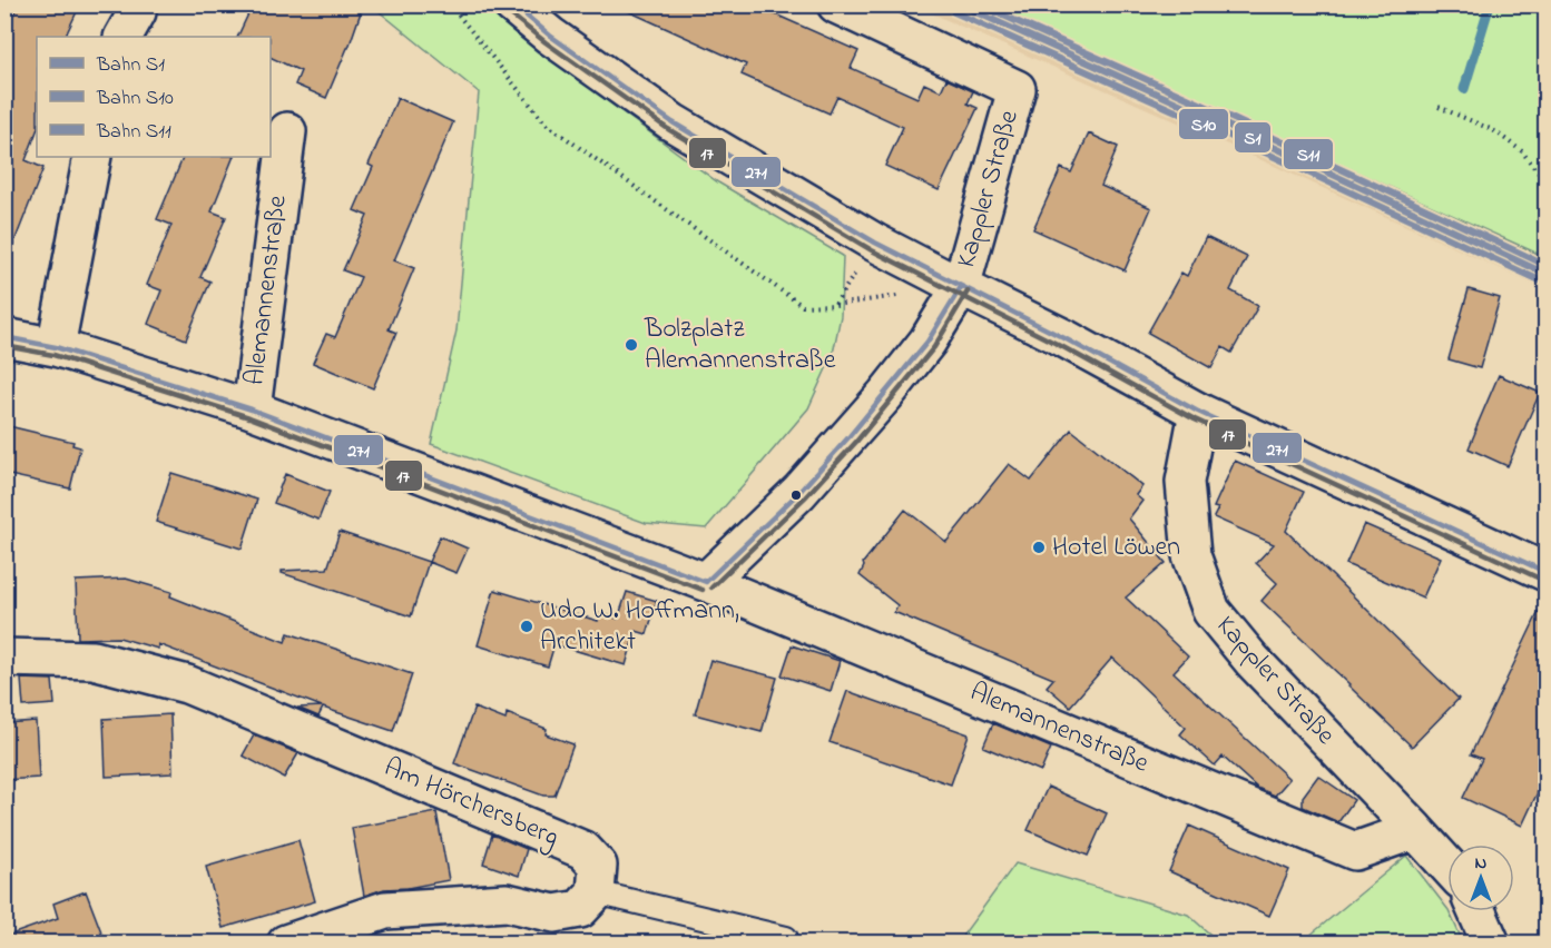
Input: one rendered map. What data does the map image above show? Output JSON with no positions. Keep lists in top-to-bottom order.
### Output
{
  "streets": {
    "street": ["Kappler Straße", "Alemannenstraße", "Am Hörchersberg"]
  },
  "crossings": [
    ["Kappler Straße", "Alemannenstraße"]
  ],
  "places": ["Bolzplatz Alemannenstraße", "Hotel Löwen", "Udo W. Hoffmann, Architekt"],
  "lines": [
    "rail line S1",
    "rail line S11",
    "transit line 271",
    "transit line 17",
    "rail line S10"
  ],
  "legend": ["Bahn S1", "Bahn S10", "Bahn S11"],
  "north": "top"
}
